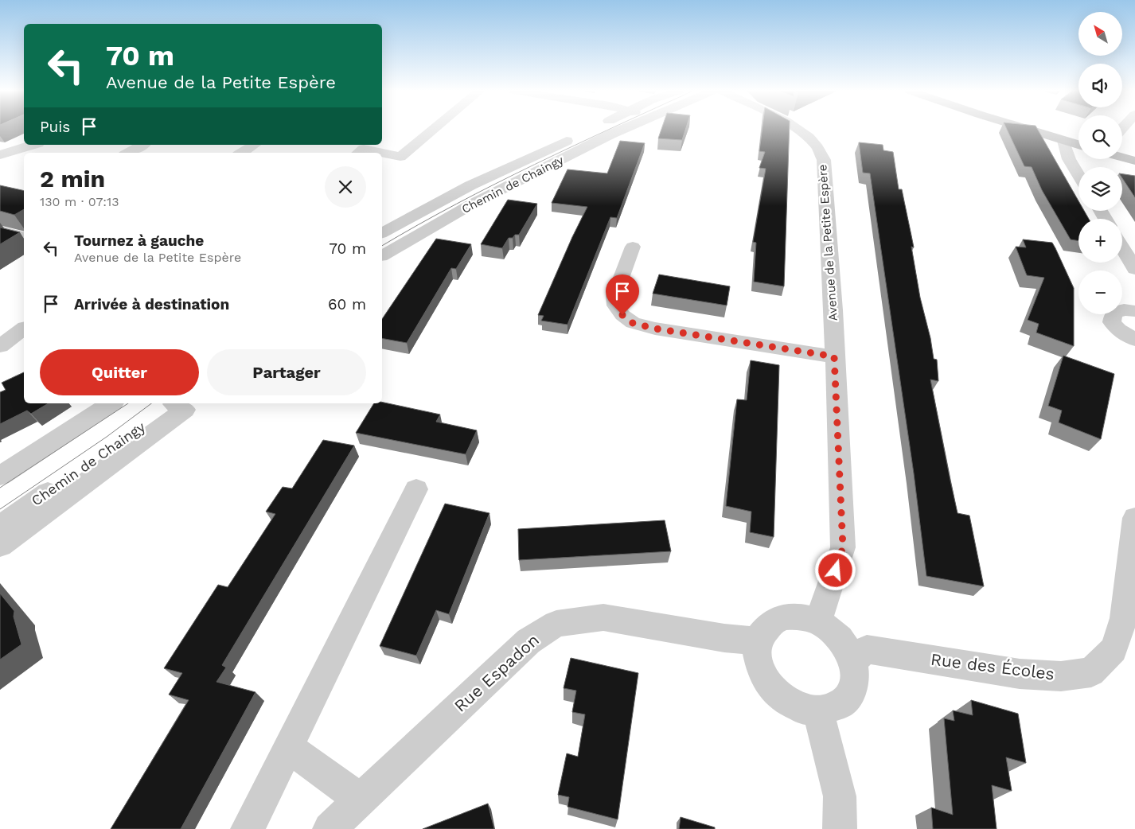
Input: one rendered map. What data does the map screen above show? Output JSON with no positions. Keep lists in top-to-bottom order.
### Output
{
  "streets": {
    "street": [
      "Chemin de Chaingy",
      "Avenue de la Petite Espère",
      "Rue des Écoles",
      "Rue Espadon"
    ]
  },
  "crossings": [
    ["Avenue de la Petite Espère", "Rue des Écoles"],
    ["Avenue de la Petite Espère", "Rue Espadon"],
    ["Rue des Écoles", "Rue Espadon"]
  ],
  "north": "top left",
  "page": {
    "map_buttons": ["+", "−"],
    "turn": ["70 m", "Avenue de la Petite Espère"],
    "then": "Puis",
    "heading": ["2 min", "130 m · 07:13"],
    "list": [
      {
        "name": "Tournez à gauche",
        "note": "Avenue de la Petite Espère",
        "value": "70 m"
      },
      {
        "name": "Arrivée à destination",
        "value": "60 m"
      }
    ],
    "buttons": ["Quitter", "Partager"]
  }
}
